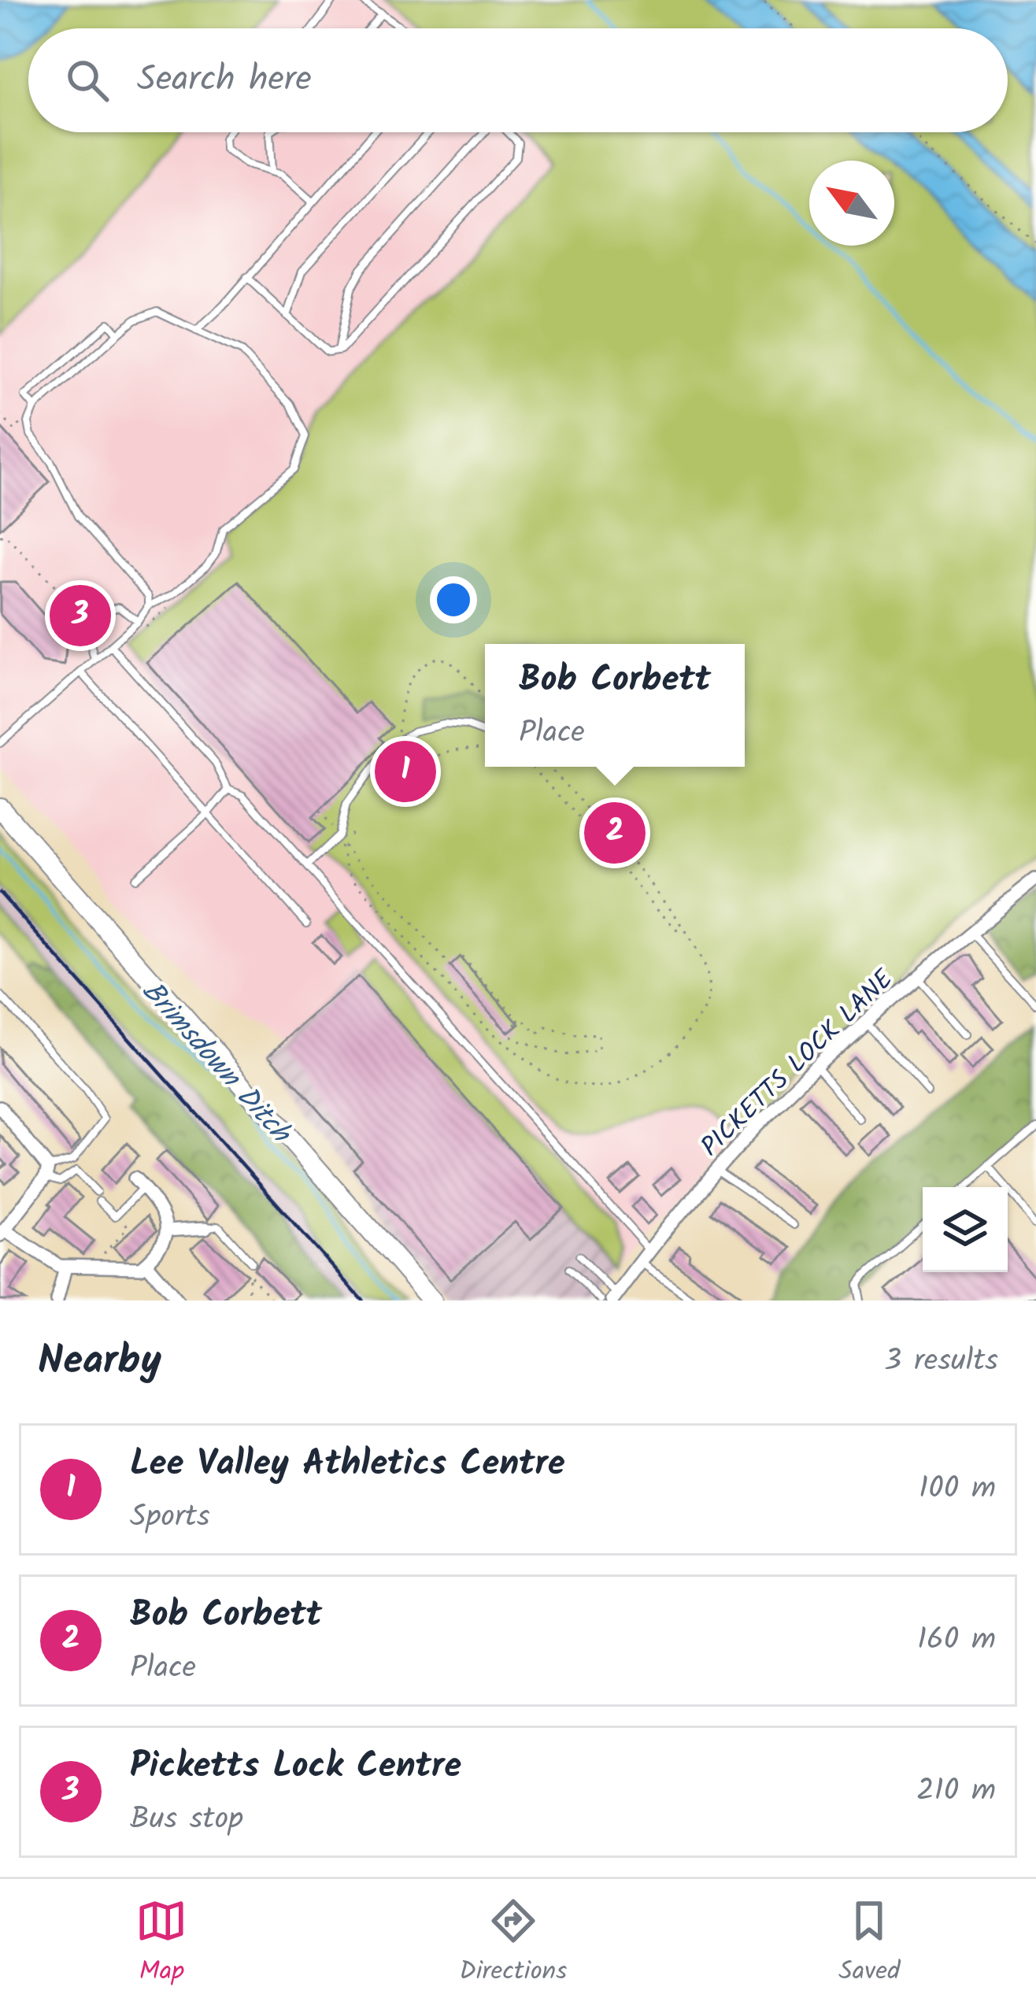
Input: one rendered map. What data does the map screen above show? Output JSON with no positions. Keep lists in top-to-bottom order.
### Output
{
  "streets": {
    "street": ["PICKETTS LOCK LANE"]
  },
  "water": ["Brimsdown Ditch"],
  "north": "top left",
  "page": {
    "search": "Search here",
    "pins": ["3", "1", "2"],
    "popup": ["Bob Corbett", "Place"],
    "heading": ["Nearby", "3 results"],
    "list": [
      {
        "mark": "1",
        "name": "Lee Valley Athletics Centre",
        "note": "Sports",
        "value": "100 m"
      },
      {
        "mark": "2",
        "name": "Bob Corbett",
        "note": "Place",
        "value": "160 m"
      },
      {
        "mark": "3",
        "name": "Picketts Lock Centre",
        "note": "Bus stop",
        "value": "210 m"
      }
    ],
    "nav": ["Map", "Directions", "Saved"]
  }
}
